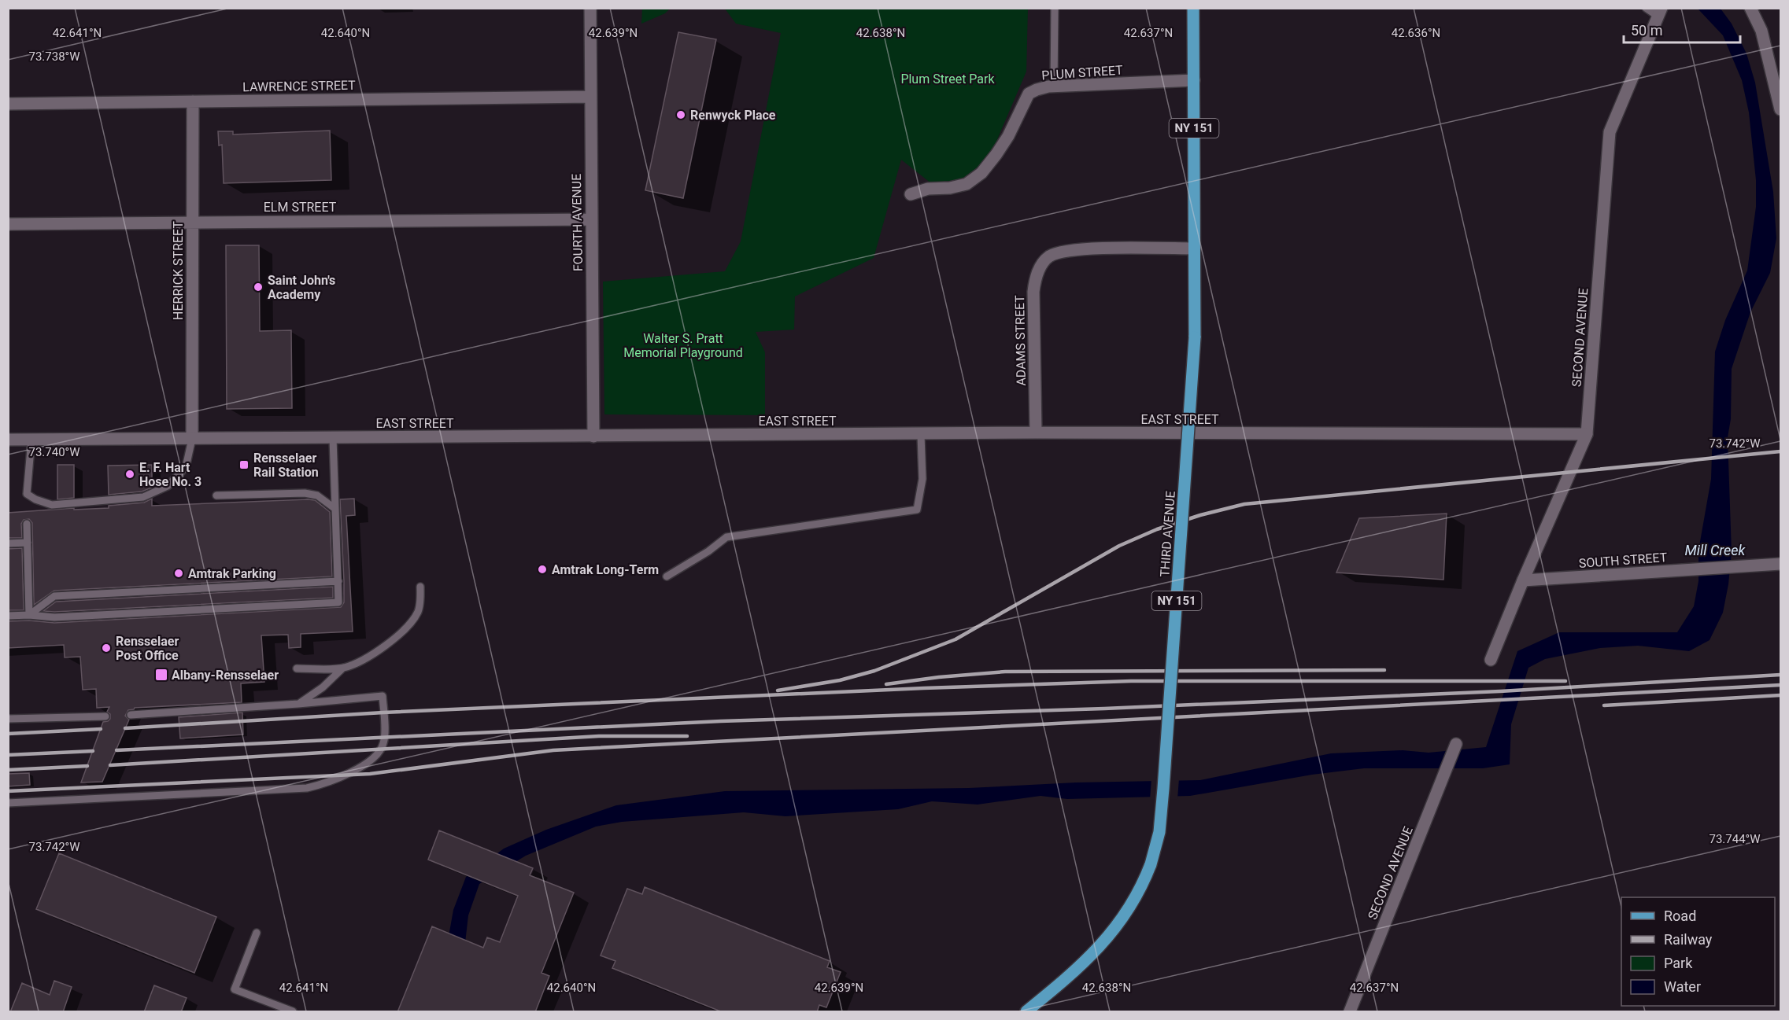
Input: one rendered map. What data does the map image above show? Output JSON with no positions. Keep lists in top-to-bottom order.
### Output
{
  "streets": {
    "main road": ["NY 151", "THIRD AVENUE"],
    "street": [
      "PLUM STREET",
      "LAWRENCE STREET",
      "ELM STREET",
      "FOURTH AVENUE",
      "HERRICK STREET",
      "SECOND AVENUE",
      "ADAMS STREET",
      "EAST STREET",
      "SOUTH STREET"
    ]
  },
  "crossings": [
    ["PLUM STREET", "THIRD AVENUE"],
    ["LAWRENCE STREET", "FOURTH AVENUE"],
    ["LAWRENCE STREET", "HERRICK STREET"],
    ["ELM STREET", "FOURTH AVENUE"],
    ["ELM STREET", "HERRICK STREET"],
    ["FOURTH AVENUE", "EAST STREET"],
    ["HERRICK STREET", "EAST STREET"],
    ["SECOND AVENUE", "EAST STREET"],
    ["SECOND AVENUE", "SOUTH STREET"],
    ["ADAMS STREET", "EAST STREET"],
    ["ADAMS STREET", "THIRD AVENUE"]
  ],
  "water": ["Mill Creek"],
  "parks": ["Plum Street Park", "Walter S. Pratt Memorial Playground"],
  "places": {
    "other": [
      "Renwyck Place",
      "Saint John's Academy",
      "E. F. Hart Hose No. 3",
      "Amtrak Long-Term",
      "Amtrak Parking",
      "Rensselaer Post Office"
    ],
    "transit": ["Rensselaer Rail Station", "Albany-Rensselaer"]
  },
  "legend": [
    "Road",
    "Railway",
    "Park",
    "Water"
  ],
  "scale_bar": "50 m",
  "coordinates": [
    "42.641°N",
    "42.640°N",
    "42.639°N",
    "42.638°N",
    "42.637°N",
    "42.636°N",
    "73.738°W",
    "73.742°W",
    "73.740°W",
    "73.744°W"
  ]
}
